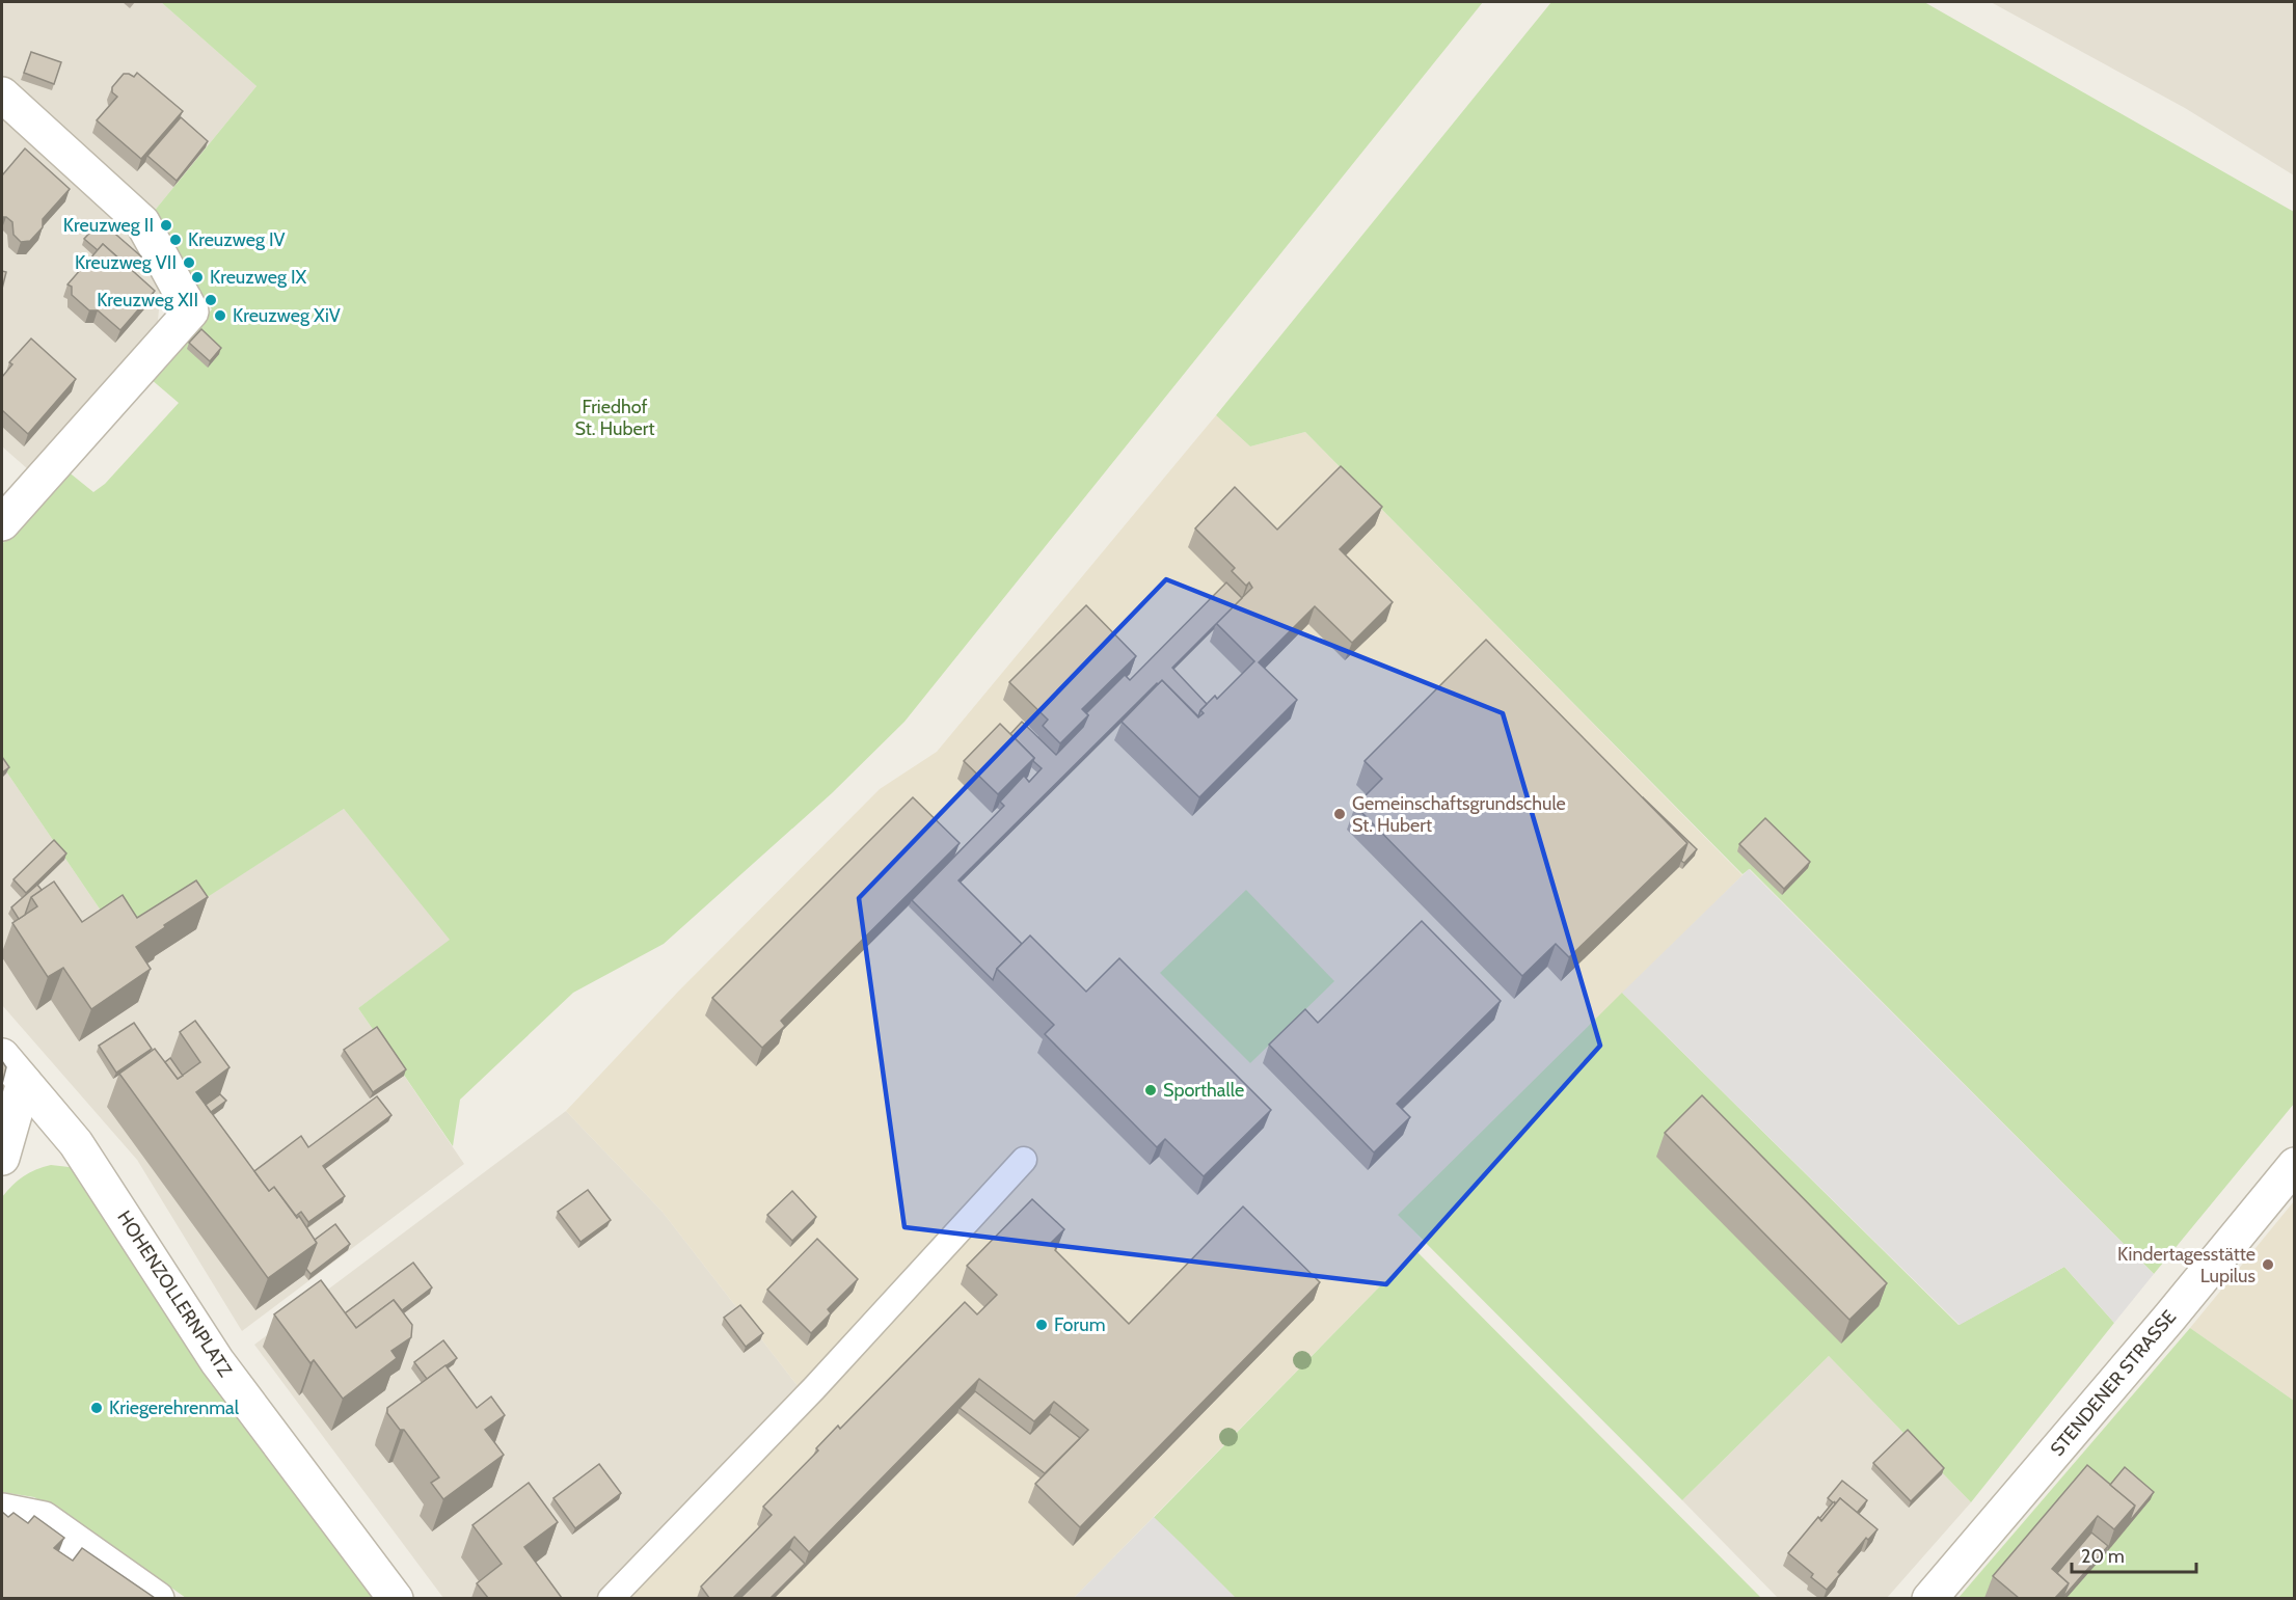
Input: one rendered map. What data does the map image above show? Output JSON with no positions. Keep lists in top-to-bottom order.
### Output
{
  "streets": {
    "street": ["HOHENZOLLERNPLATZ", "STENDENER STRASSE"]
  },
  "parks": ["Friedhof St. Hubert"],
  "places": [
    "Kreuzweg II",
    "Kreuzweg IV",
    "Kreuzweg VII",
    "Kreuzweg IX",
    "Kreuzweg XII",
    "Kreuzweg XiV",
    "Gemeinschaftsgrundschule St. Hubert",
    "Sporthalle",
    "Kindertagesstätte Lupilus",
    "Forum",
    "Kriegerehrenmal"
  ],
  "scale_bar": "20 m"
}
